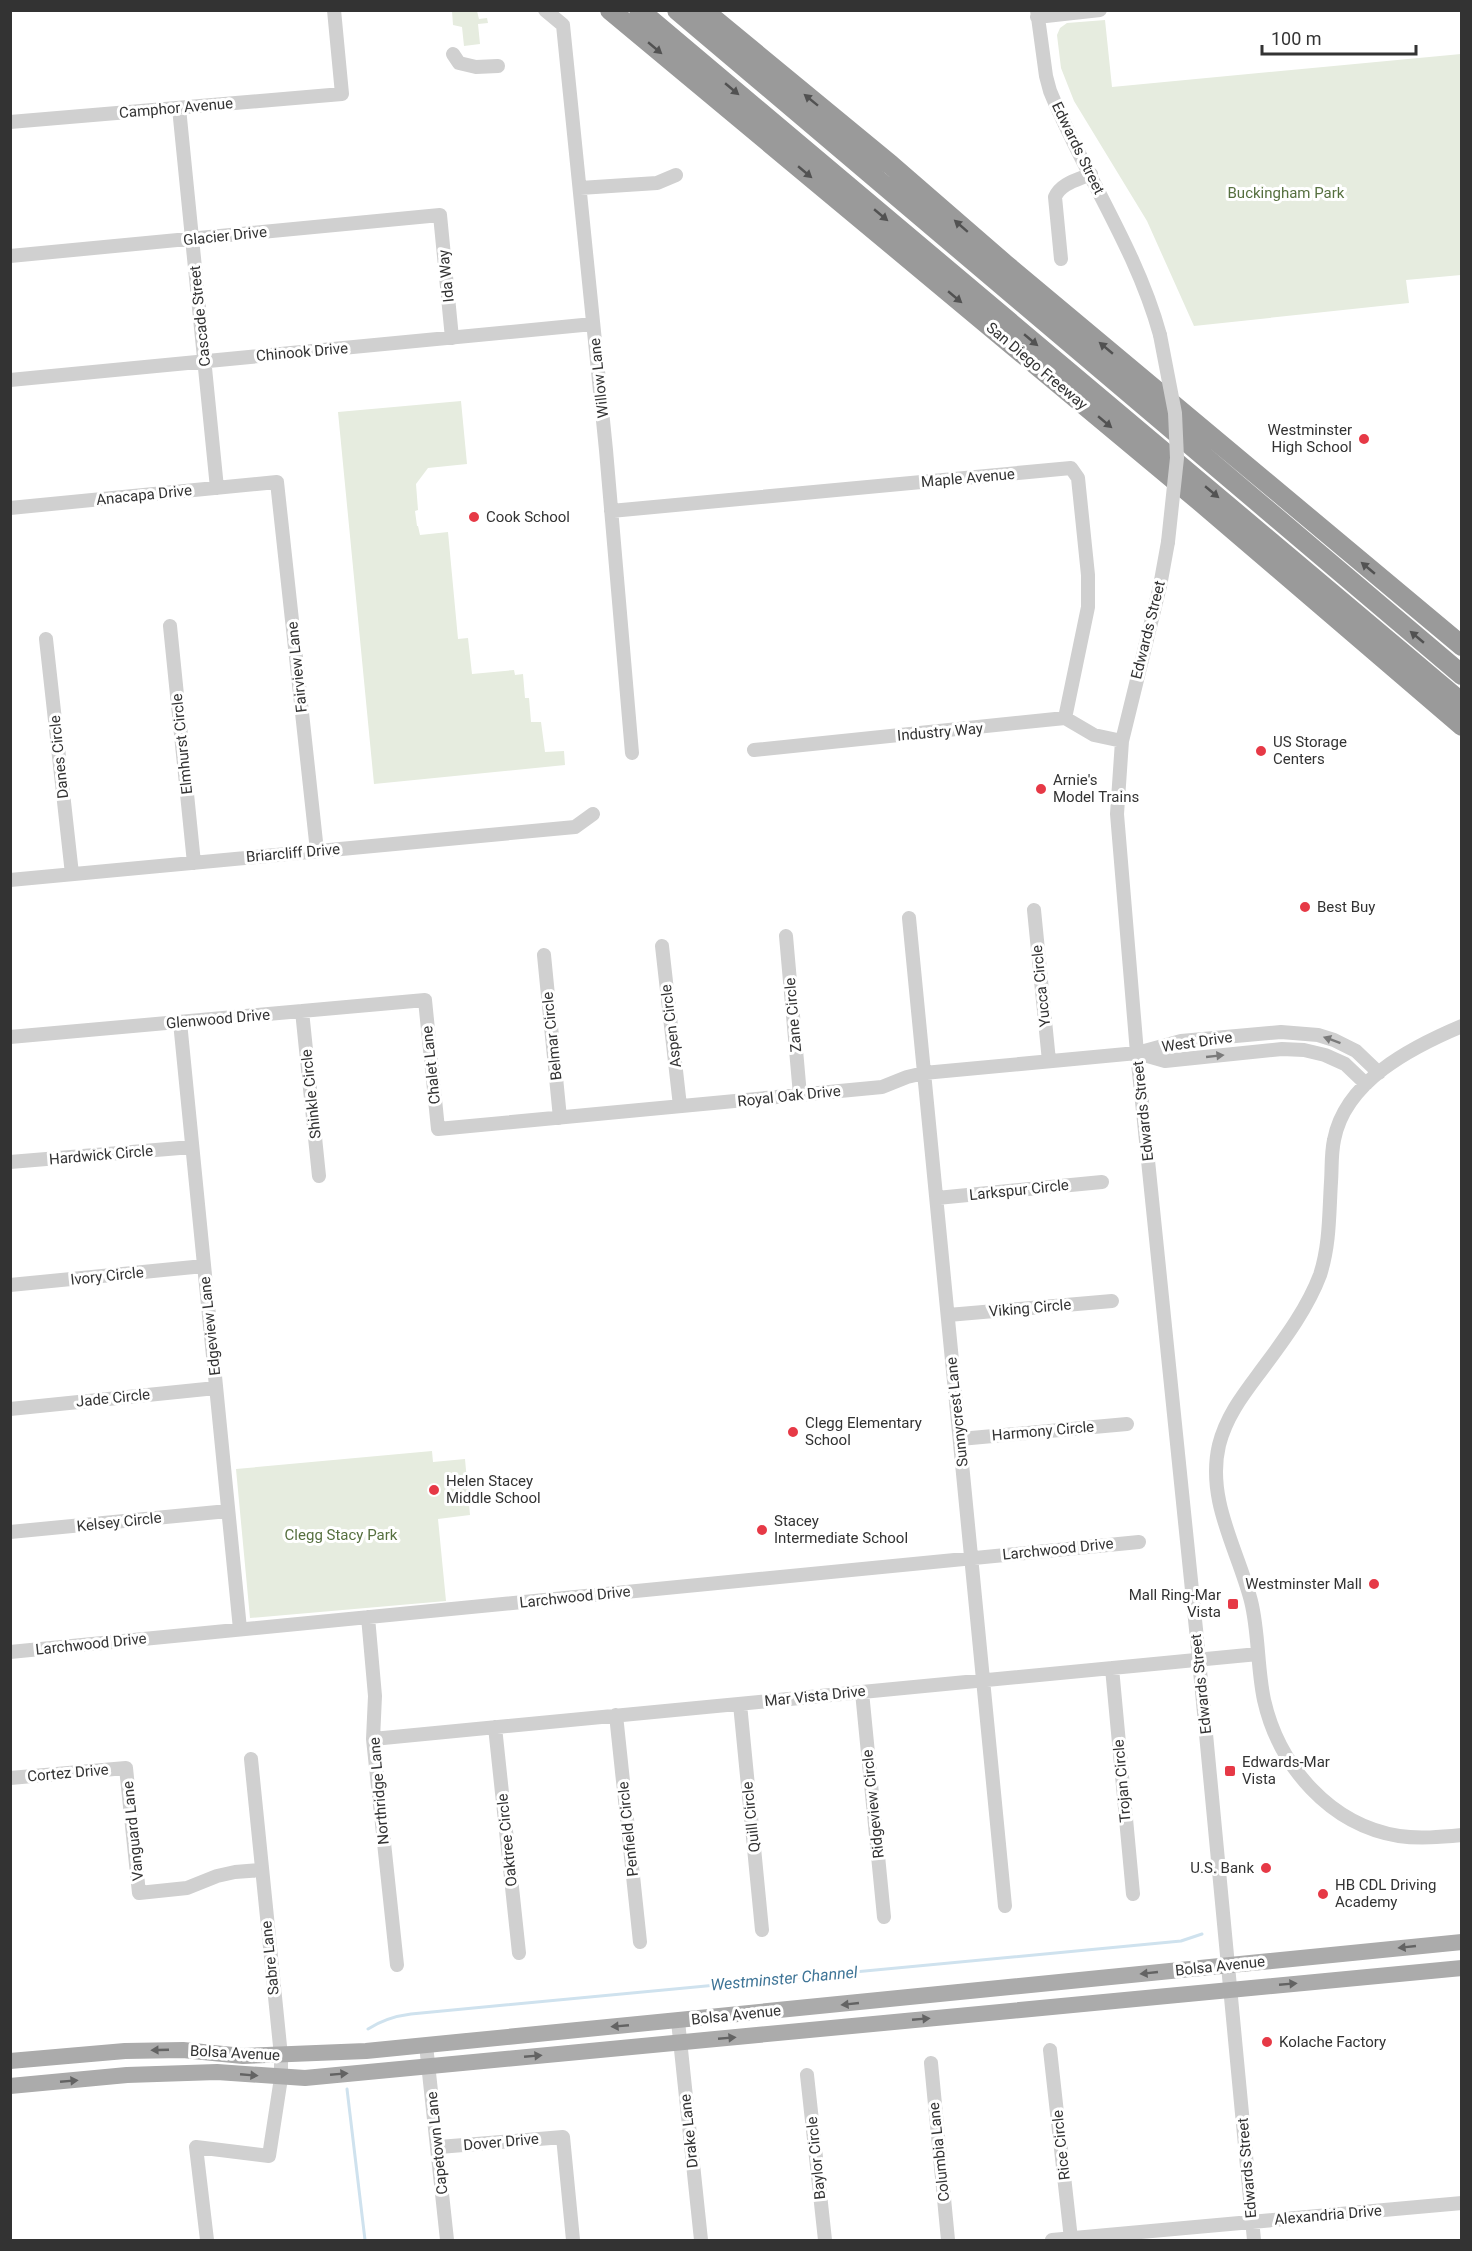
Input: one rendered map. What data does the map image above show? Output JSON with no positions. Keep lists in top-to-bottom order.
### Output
{
  "streets": {
    "highway": ["San Diego Freeway"],
    "main road": ["Bolsa Avenue"],
    "street": [
      "Camphor Avenue",
      "Edwards Street",
      "Glacier Drive",
      "Ida Way",
      "Cascade Street",
      "Chinook Drive",
      "Willow Lane",
      "Maple Avenue",
      "Anacapa Drive",
      "Fairview Lane",
      "Industry Way",
      "Elmhurst Circle",
      "Danes Circle",
      "Briarcliff Drive",
      "Yucca Circle",
      "Zane Circle",
      "Glenwood Drive",
      "Aspen Circle",
      "Belmar Circle",
      "West Drive",
      "Chalet Lane",
      "Shinkle Circle",
      "Royal Oak Drive",
      "Hardwick Circle",
      "Larkspur Circle",
      "Ivory Circle",
      "Viking Circle",
      "Edgeview Lane",
      "Jade Circle",
      "Sunnycrest Lane",
      "Harmony Circle",
      "Kelsey Circle",
      "Larchwood Drive",
      "Mar Vista Drive",
      "Cortez Drive",
      "Trojan Circle",
      "Northridge Lane",
      "Ridgeview Circle",
      "Quill Circle",
      "Penfield Circle",
      "Vanguard Lane",
      "Oaktree Circle",
      "Sabre Lane",
      "Drake Lane",
      "Dover Drive",
      "Capetown Lane",
      "Rice Circle",
      "Columbia Lane",
      "Baylor Circle",
      "Alexandria Drive"
    ]
  },
  "crossings": [
    ["Camphor Avenue", "Cascade Street"],
    ["Edwards Street", "West Drive"],
    ["Edwards Street", "Royal Oak Drive"],
    ["Edwards Street", "Mar Vista Drive"],
    ["Edwards Street", "Bolsa Avenue"],
    ["Edwards Street", "Alexandria Drive"],
    ["Glacier Drive", "Ida Way"],
    ["Glacier Drive", "Cascade Street"],
    ["Ida Way", "Chinook Drive"],
    ["Cascade Street", "Chinook Drive"],
    ["Cascade Street", "Anacapa Drive"],
    ["Chinook Drive", "Willow Lane"],
    ["Willow Lane", "Maple Avenue"],
    ["Maple Avenue", "Industry Way"],
    ["Anacapa Drive", "Fairview Lane"],
    ["Fairview Lane", "Briarcliff Drive"],
    ["Elmhurst Circle", "Briarcliff Drive"],
    ["Danes Circle", "Briarcliff Drive"],
    ["Yucca Circle", "Royal Oak Drive"],
    ["Zane Circle", "Royal Oak Drive"],
    ["Glenwood Drive", "Chalet Lane"],
    ["Glenwood Drive", "Shinkle Circle"],
    ["Glenwood Drive", "Edgeview Lane"],
    ["Aspen Circle", "Royal Oak Drive"],
    ["Belmar Circle", "Royal Oak Drive"],
    ["West Drive", "Royal Oak Drive"],
    ["Chalet Lane", "Royal Oak Drive"],
    ["Royal Oak Drive", "Sunnycrest Lane"],
    ["Hardwick Circle", "Edgeview Lane"],
    ["Larkspur Circle", "Sunnycrest Lane"],
    ["Ivory Circle", "Edgeview Lane"],
    ["Viking Circle", "Sunnycrest Lane"],
    ["Edgeview Lane", "Jade Circle"],
    ["Edgeview Lane", "Kelsey Circle"],
    ["Edgeview Lane", "Larchwood Drive"],
    ["Sunnycrest Lane", "Harmony Circle"],
    ["Sunnycrest Lane", "Larchwood Drive"],
    ["Sunnycrest Lane", "Mar Vista Drive"],
    ["Larchwood Drive", "Northridge Lane"],
    ["Mar Vista Drive", "Trojan Circle"],
    ["Mar Vista Drive", "Northridge Lane"],
    ["Mar Vista Drive", "Ridgeview Circle"],
    ["Mar Vista Drive", "Quill Circle"],
    ["Mar Vista Drive", "Penfield Circle"],
    ["Mar Vista Drive", "Oaktree Circle"],
    ["Cortez Drive", "Vanguard Lane"],
    ["Vanguard Lane", "Sabre Lane"],
    ["Sabre Lane", "Bolsa Avenue"],
    ["Bolsa Avenue", "Drake Lane"],
    ["Bolsa Avenue", "Capetown Lane"],
    ["Dover Drive", "Capetown Lane"],
    ["Rice Circle", "Alexandria Drive"]
  ],
  "water": ["Westminster Channel"],
  "parks": ["Buckingham Park", "Clegg Stacy Park"],
  "places": {
    "other": [
      "Westminster High School",
      "Cook School",
      "US Storage Centers",
      "Arnie's Model Trains",
      "Best Buy",
      "Clegg Elementary School",
      "Helen Stacey Middle School",
      "Stacey Intermediate School",
      "Westminster Mall",
      "U.S. Bank",
      "HB CDL Driving Academy",
      "Kolache Factory"
    ],
    "transit": ["Mall Ring-Mar Vista", "Edwards-Mar Vista"]
  },
  "scale_bar": "100 m"
}
